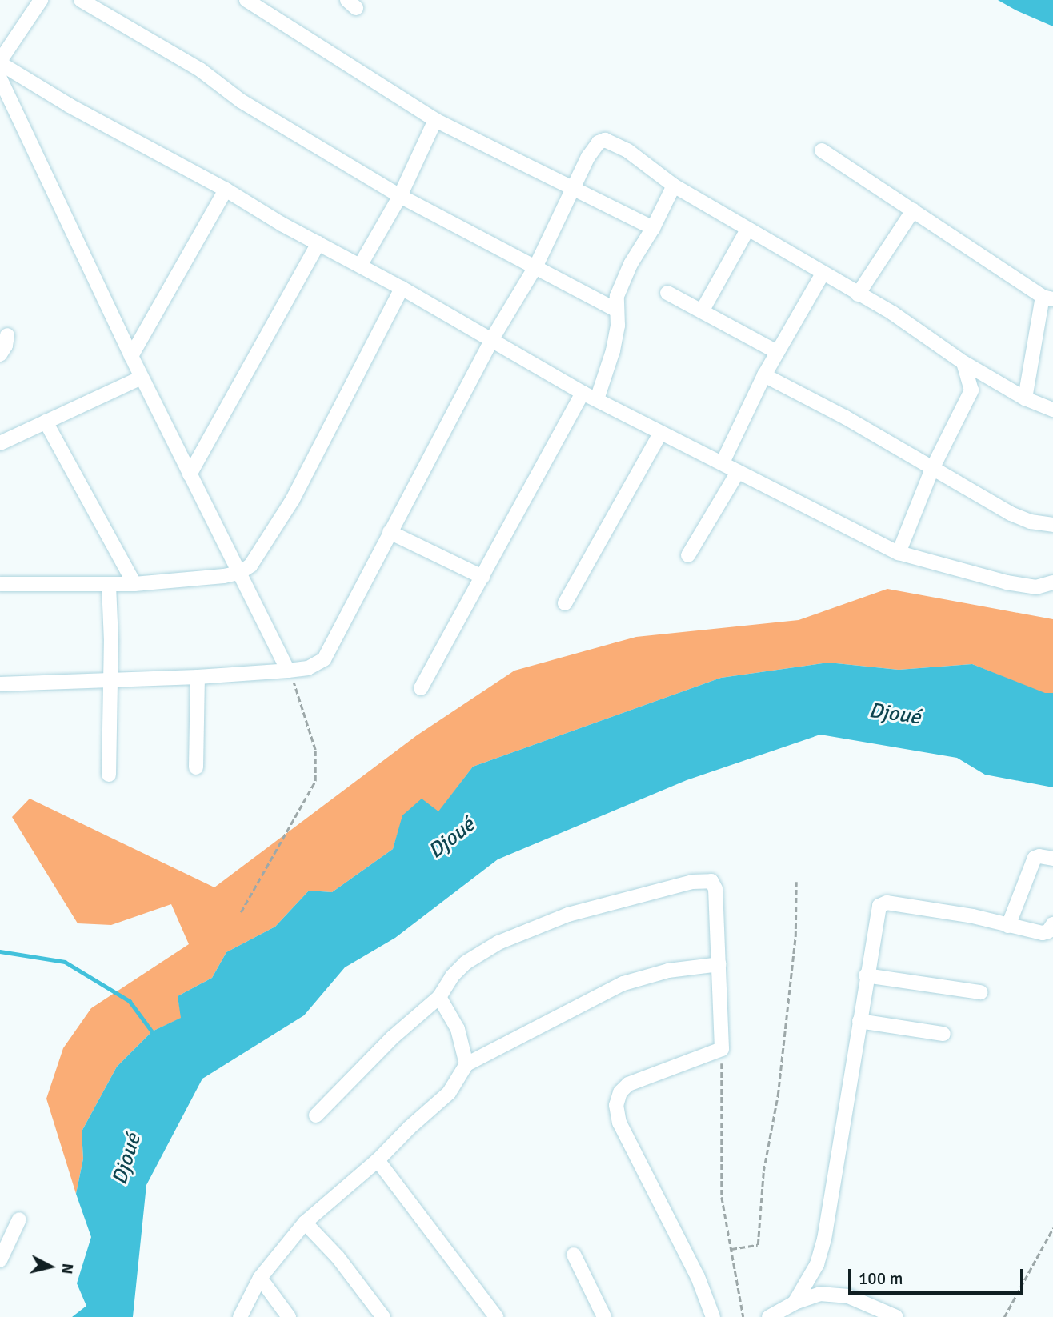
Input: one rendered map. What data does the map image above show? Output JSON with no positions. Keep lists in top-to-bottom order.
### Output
{
  "water": ["Djoué"],
  "scale_bar": "100 m",
  "north": "right"
}
